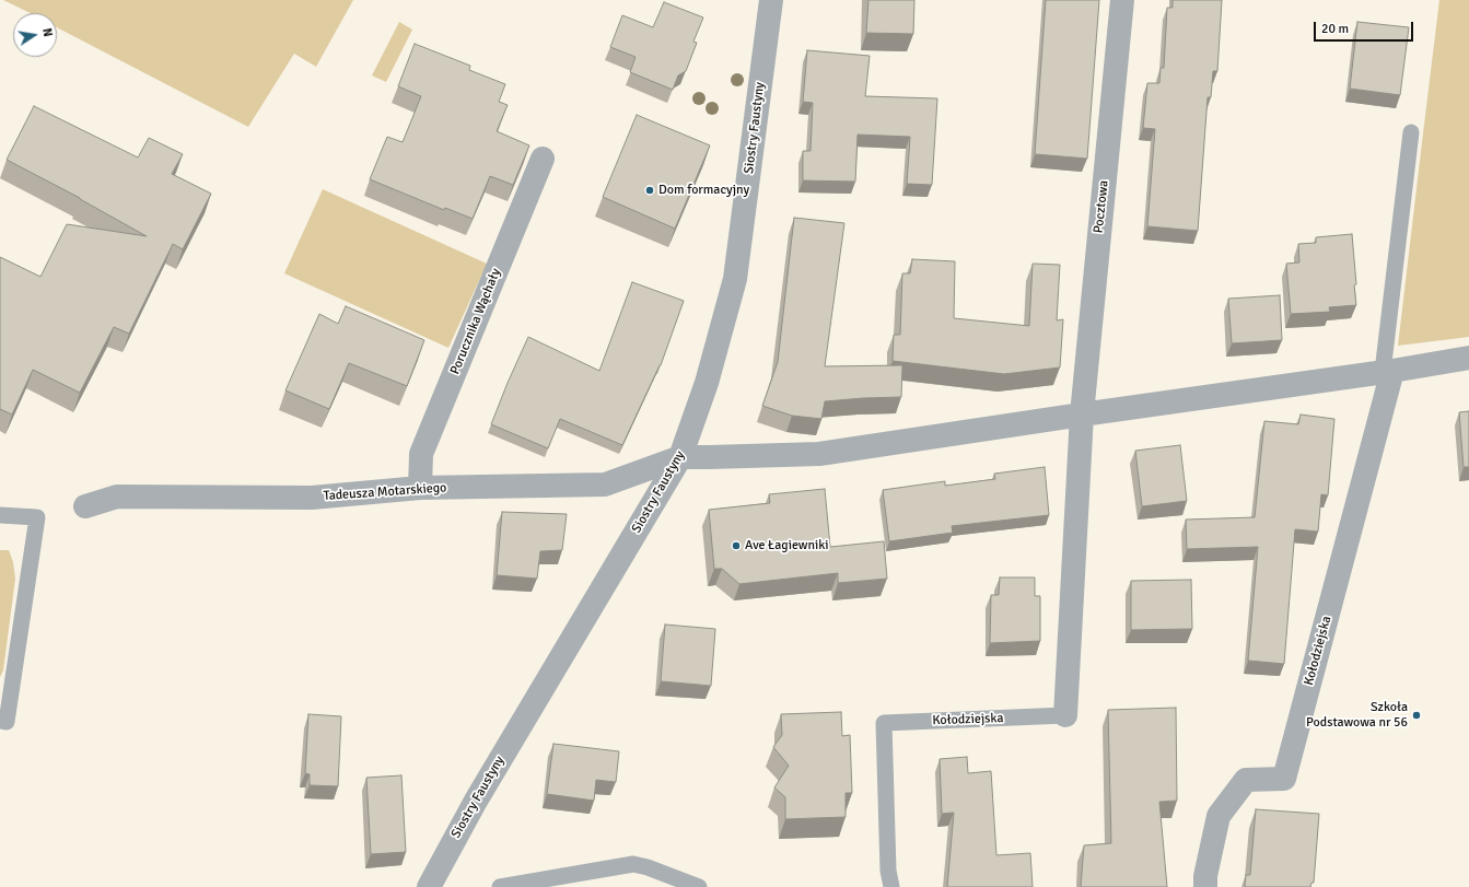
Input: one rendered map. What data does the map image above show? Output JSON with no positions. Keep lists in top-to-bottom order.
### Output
{
  "streets": {
    "street": [
      "Siostry Faustyny",
      "Pocztowa",
      "Porucznika Wąchały",
      "Tadeusza Motarskiego",
      "Kołodziejska"
    ]
  },
  "crossings": [
    ["Siostry Faustyny", "Tadeusza Motarskiego"],
    ["Pocztowa", "Kołodziejska"],
    ["Porucznika Wąchały", "Tadeusza Motarskiego"]
  ],
  "places": ["Dom formacyjny", "Ave Łagiewniki", "Szkoła Podstawowa nr 56"],
  "scale_bar": "20 m",
  "north": "right"
}
